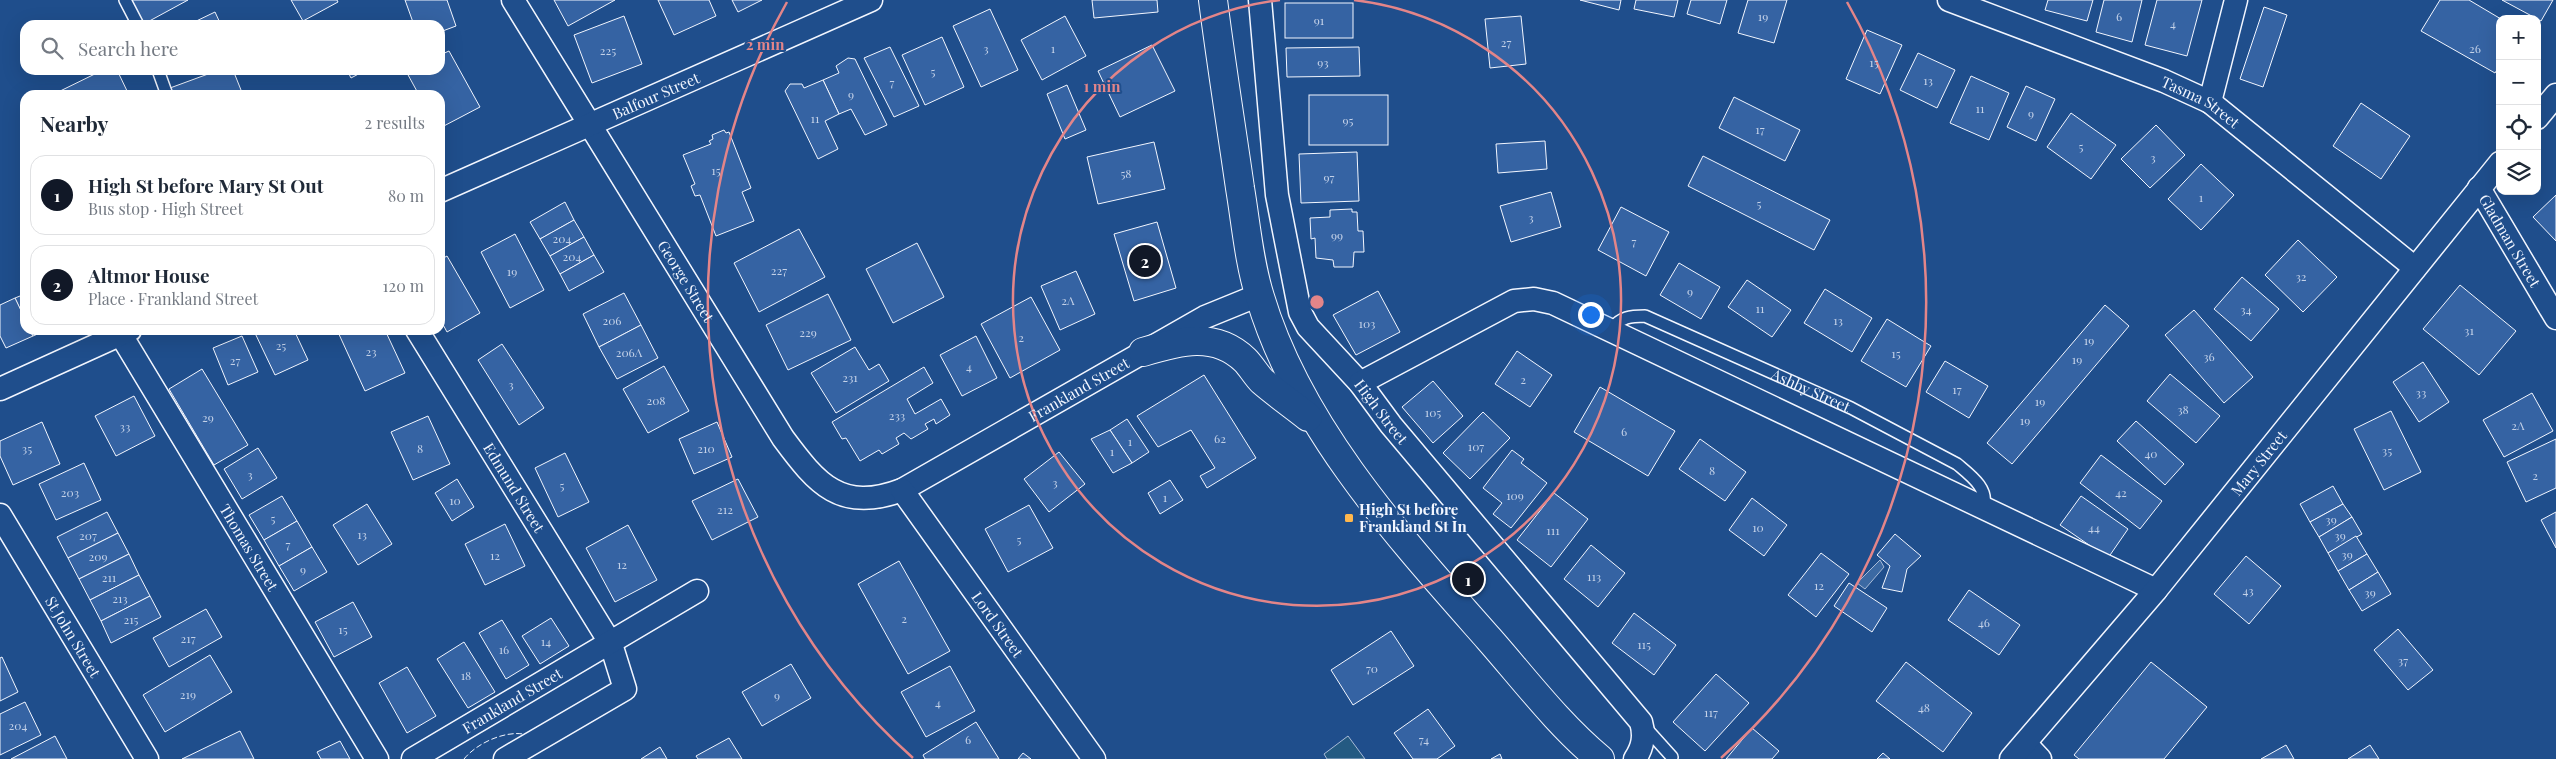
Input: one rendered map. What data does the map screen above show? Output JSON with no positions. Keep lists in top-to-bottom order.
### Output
{
  "streets": {
    "street": [
      "Balfour Street",
      "Tasma Street",
      "Gladman Street",
      "George Street",
      "Frankland Street",
      "Ashby Street",
      "High Street",
      "Mary Street",
      "Edmund Street",
      "Thomas Street",
      "Lord Street",
      "St John Street"
    ]
  },
  "crossings": [
    ["Balfour Street", "George Street"],
    ["Tasma Street", "Mary Street"],
    ["Gladman Street", "Mary Street"],
    ["George Street", "Frankland Street"],
    ["George Street", "Lord Street"],
    ["Frankland Street", "Edmund Street"],
    ["Frankland Street", "Lord Street"],
    ["Ashby Street", "High Street"],
    ["Ashby Street", "Mary Street"]
  ],
  "places": {
    "transit": ["High St before Frankland St In"]
  },
  "house_numbers": [
    "19",
    "6",
    "91",
    "4",
    "27",
    "3",
    "1",
    "26",
    "225",
    "93",
    "15",
    "5",
    "13",
    "7",
    "9",
    "11",
    "9",
    "11",
    "95",
    "17",
    "5",
    "3",
    "15",
    "58",
    "97",
    "1",
    "5",
    "3",
    "99",
    "204",
    "7",
    "204",
    "227",
    "19",
    "32",
    "9",
    "2A",
    "11",
    "34",
    "206",
    "13",
    "103",
    "31",
    "229",
    "2",
    "19",
    "25",
    "23",
    "206A",
    "15",
    "36",
    "19",
    "27",
    "4",
    "231",
    "2",
    "3",
    "17",
    "33",
    "208",
    "19",
    "38",
    "105",
    "233",
    "29",
    "19",
    "2A",
    "33",
    "6",
    "62",
    "1",
    "107",
    "35",
    "8",
    "210",
    "35",
    "1",
    "40",
    "8",
    "3",
    "2",
    "3",
    "5",
    "203",
    "42",
    "109",
    "1",
    "10",
    "212",
    "5",
    "39",
    "10",
    "44",
    "111",
    "13",
    "207",
    "39",
    "5",
    "7",
    "39",
    "12",
    "209",
    "12",
    "9",
    "113",
    "211",
    "12",
    "43",
    "39",
    "213",
    "2",
    "215",
    "46",
    "15",
    "217",
    "14",
    "115",
    "16",
    "37",
    "70",
    "18",
    "219",
    "9",
    "4",
    "48",
    "117",
    "204",
    "6",
    "74"
  ],
  "page": {
    "map_buttons": ["+", "−"],
    "search": "Search here",
    "heading": ["Nearby", "2 results"],
    "list": [
      {
        "mark": "1",
        "name": "High St before Mary St Out",
        "note": "Bus stop · High Street",
        "value": "80 m"
      },
      {
        "mark": "2",
        "name": "Altmor House",
        "note": "Place · Frankland Street",
        "value": "120 m"
      }
    ],
    "pins": ["2", "1"]
  },
  "rings": ["2 min", "1 min"]
}
